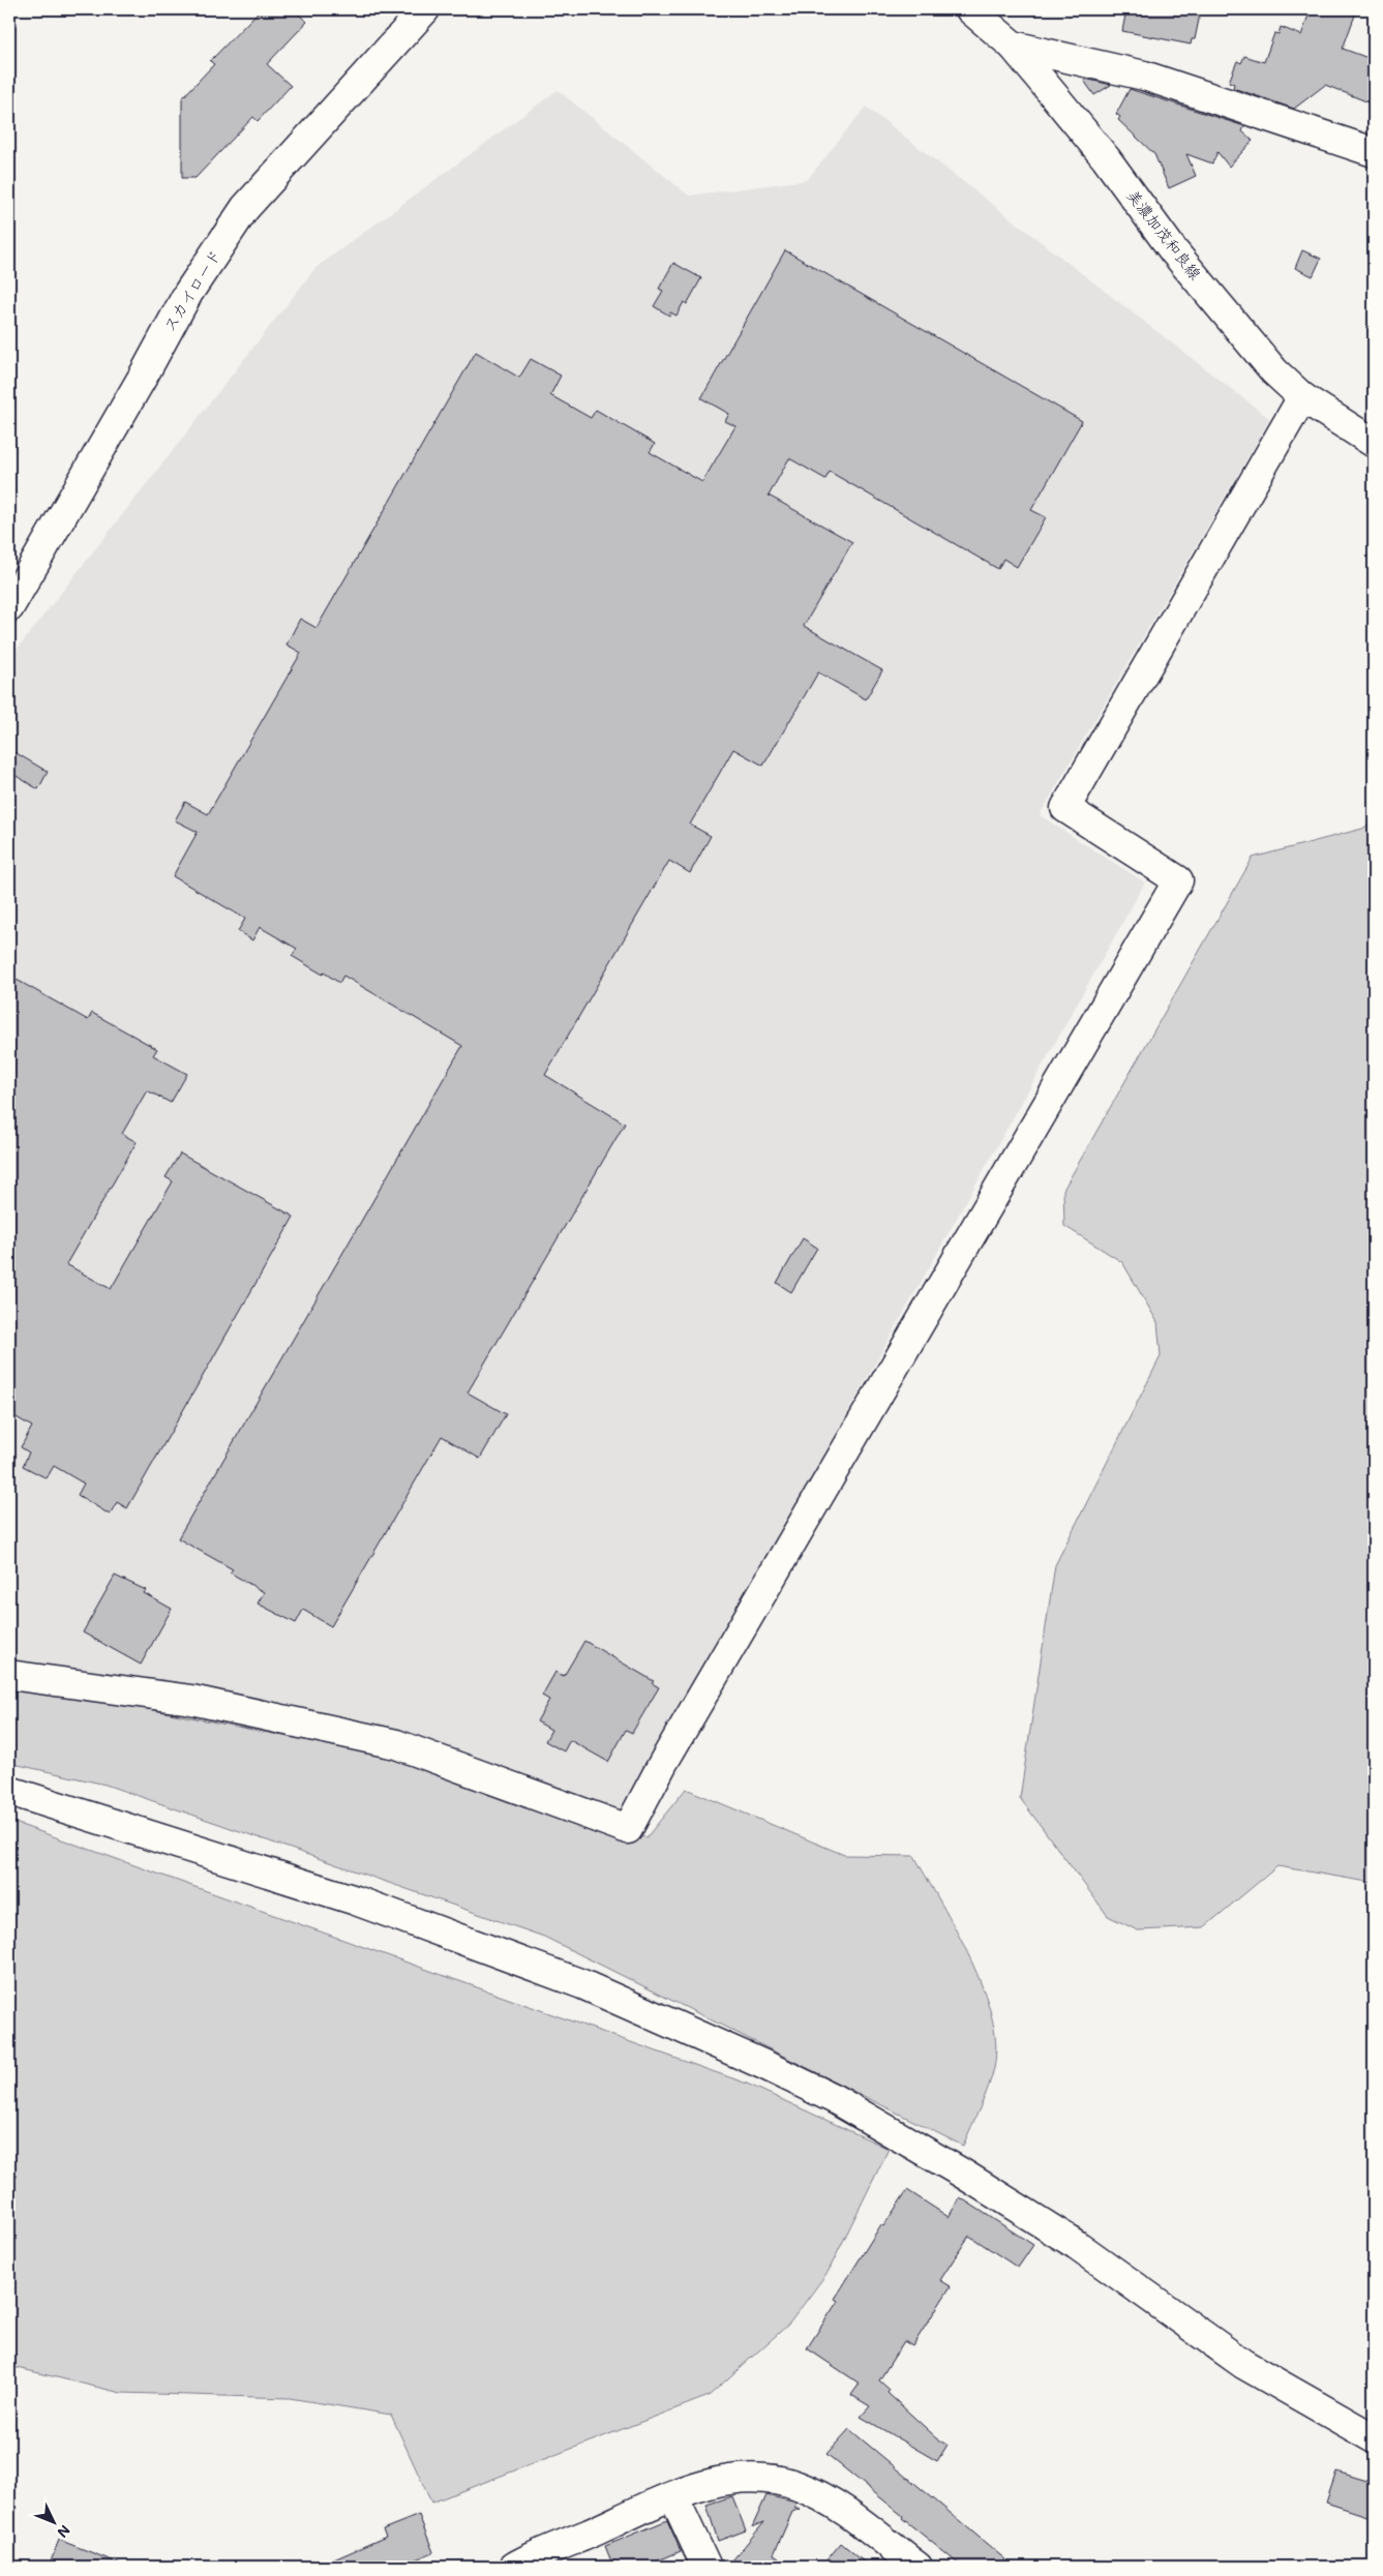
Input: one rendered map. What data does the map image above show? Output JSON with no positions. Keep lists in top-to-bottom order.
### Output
{
  "streets": {
    "street": ["美濃加茂和良線", "スカイロード"]
  },
  "north": "bottom right"
}
